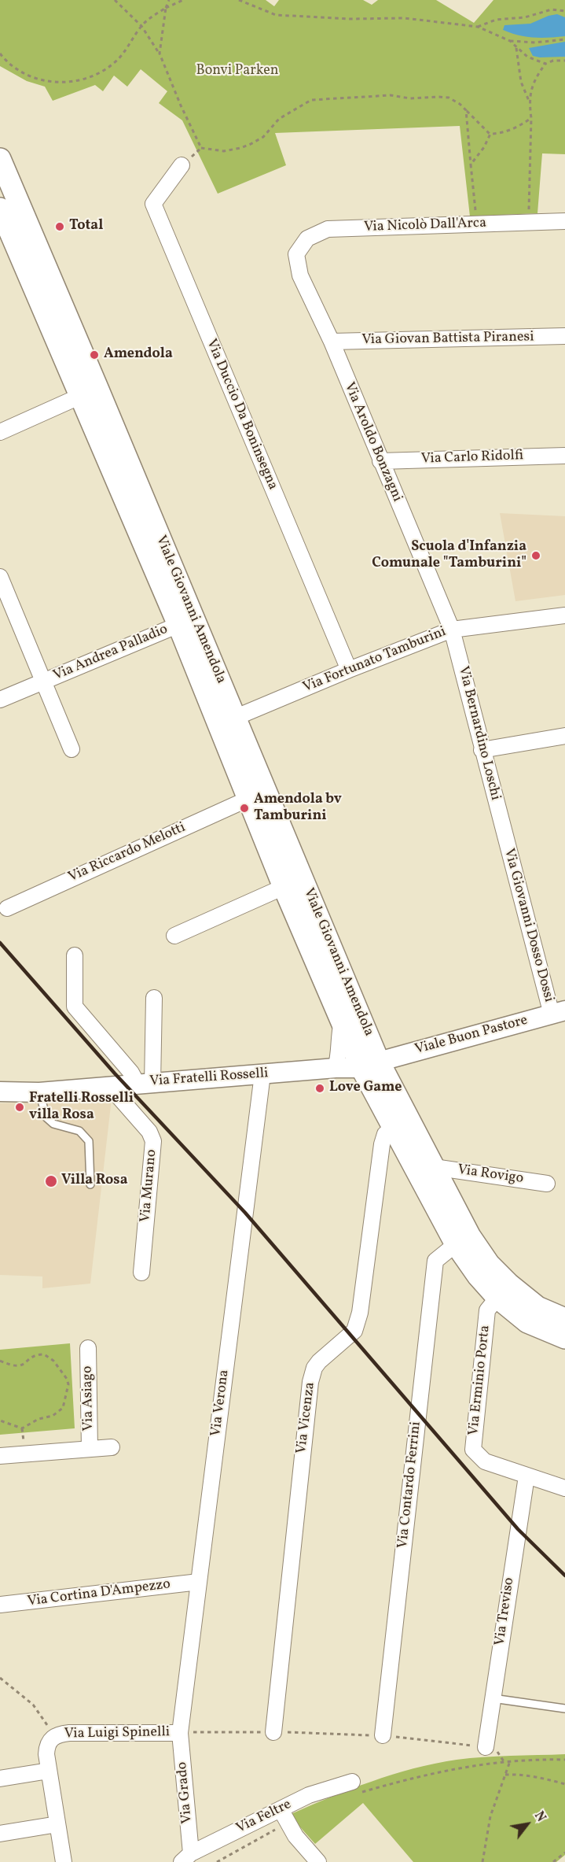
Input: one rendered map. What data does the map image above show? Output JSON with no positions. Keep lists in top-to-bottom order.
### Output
{
  "streets": {
    "main road": ["Viale Giovanni Amendola"],
    "street": [
      "Via Nicolò Dall'Arca",
      "Via Giovan Battista Piranesi",
      "Via Duccio Da Boninsegna",
      "Via Aroldo Bonzagni",
      "Via Carlo Ridolfi",
      "Via Andrea Palladio",
      "Via Fortunato Tamburini",
      "Via Bernardino Loschi",
      "Via Riccardo Melotti",
      "Via Giovanni Dosso Dossi",
      "Viale Buon Pastore",
      "Via Fratelli Rosselli",
      "Via Rovigo",
      "Via Murano",
      "Via Erminio Porta",
      "Via Asiago",
      "Via Verona",
      "Via Vicenza",
      "Via Contardo Ferrini",
      "Via Cortina D'Ampezzo",
      "Via Treviso",
      "Via Luigi Spinelli",
      "Via Grado",
      "Via Feltre"
    ]
  },
  "crossings": [
    ["Via Nicolò Dall'Arca", "Via Aroldo Bonzagni"],
    ["Via Giovan Battista Piranesi", "Via Aroldo Bonzagni"],
    ["Via Duccio Da Boninsegna", "Via Fortunato Tamburini"],
    ["Via Aroldo Bonzagni", "Via Carlo Ridolfi"],
    ["Via Aroldo Bonzagni", "Via Fortunato Tamburini"],
    ["Via Aroldo Bonzagni", "Via Bernardino Loschi"],
    ["Viale Giovanni Amendola", "Via Andrea Palladio"],
    ["Viale Giovanni Amendola", "Via Fortunato Tamburini"],
    ["Viale Giovanni Amendola", "Via Riccardo Melotti"],
    ["Viale Giovanni Amendola", "Viale Buon Pastore"],
    ["Viale Giovanni Amendola", "Via Fratelli Rosselli"],
    ["Via Fortunato Tamburini", "Via Bernardino Loschi"],
    ["Via Bernardino Loschi", "Via Giovanni Dosso Dossi"],
    ["Via Giovanni Dosso Dossi", "Viale Buon Pastore"],
    ["Viale Buon Pastore", "Via Fratelli Rosselli"],
    ["Via Fratelli Rosselli", "Via Murano"],
    ["Via Fratelli Rosselli", "Via Verona"],
    ["Via Erminio Porta", "Via Treviso"],
    ["Via Verona", "Via Cortina D'Ampezzo"],
    ["Via Verona", "Via Luigi Spinelli"],
    ["Via Verona", "Via Grado"],
    ["Via Luigi Spinelli", "Via Grado"],
    ["Via Grado", "Via Feltre"]
  ],
  "parks": ["Bonvi Parken"],
  "places": [
    "Total",
    "Amendola",
    "Scuola d'Infanzia Comunale \"Tamburini\"",
    "Amendola bv Tamburini",
    "Love Game",
    "Fratelli Rosselli villa Rosa",
    "Villa Rosa"
  ],
  "north": "top right"
}
